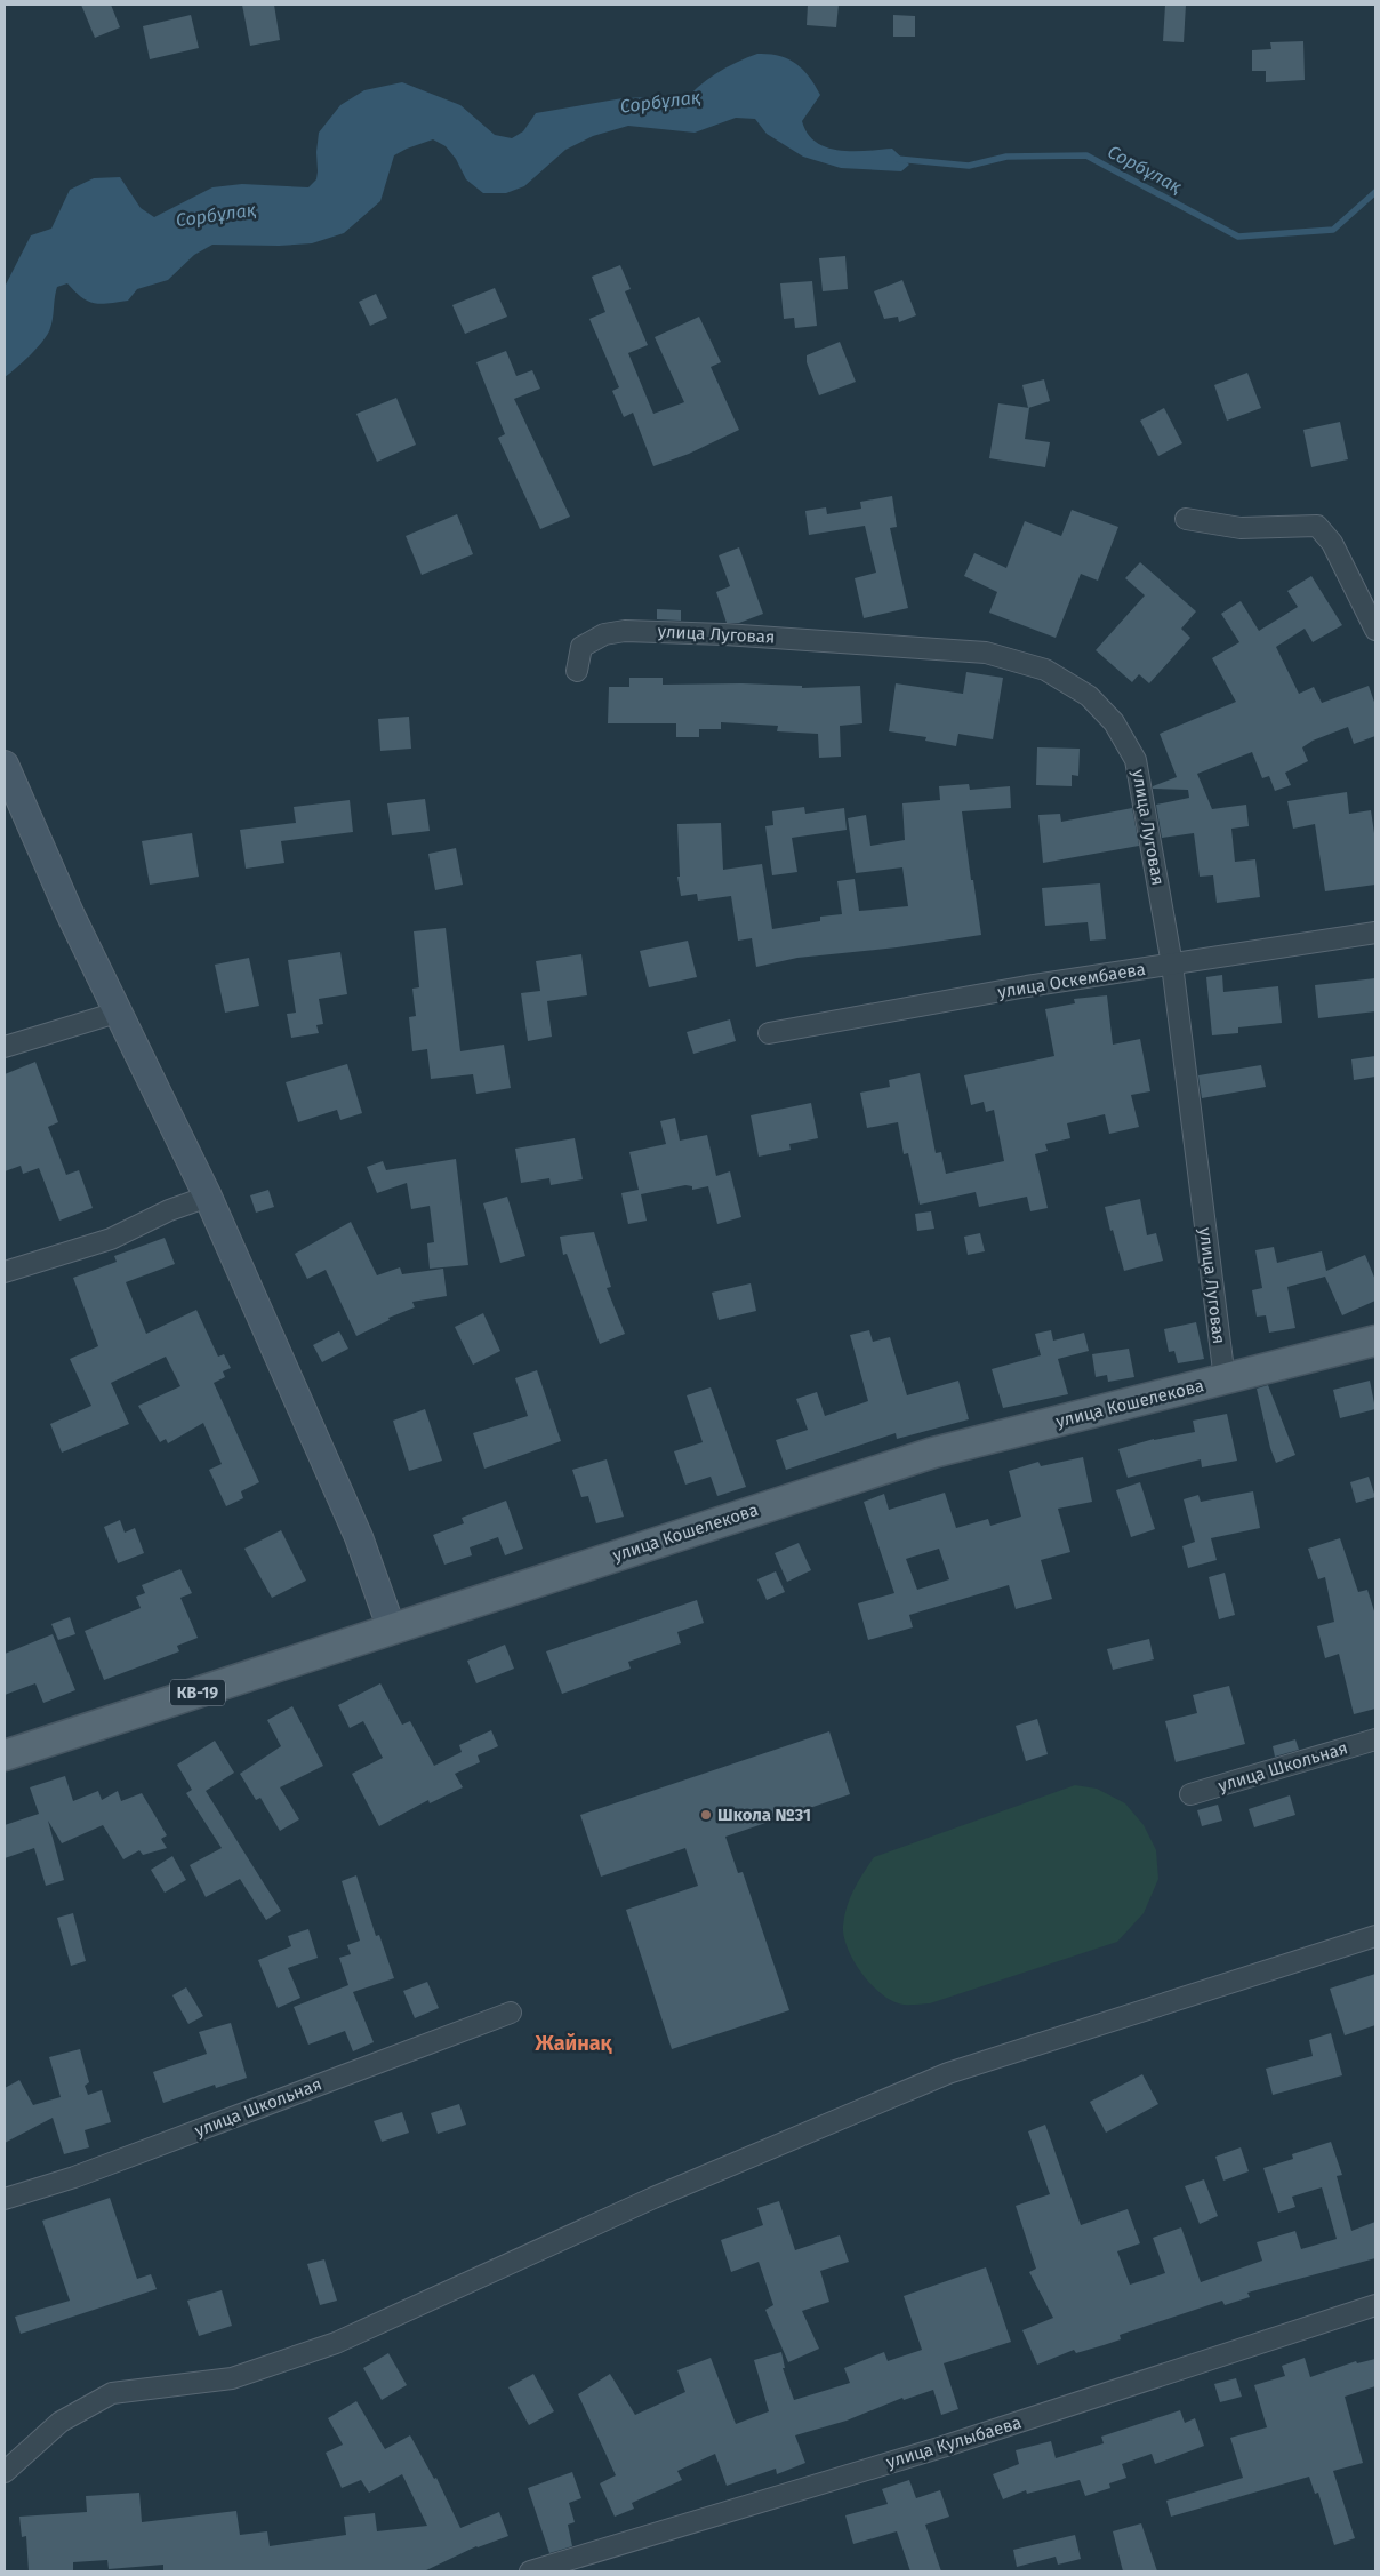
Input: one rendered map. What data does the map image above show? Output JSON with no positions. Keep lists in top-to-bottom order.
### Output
{
  "streets": {
    "main road": ["улица Кошелекова", "КВ-19"],
    "street": [
      "улица Луговая",
      "улица Оскембаева",
      "улица Школьная",
      "улица Кулыбаева"
    ]
  },
  "crossings": [
    ["улица Луговая", "улица Оскембаева"],
    ["улица Луговая", "улица Кошелекова"]
  ],
  "districts": ["Жайнақ"],
  "water": ["Сорбұлақ"],
  "places": ["Школа №31"]
}
